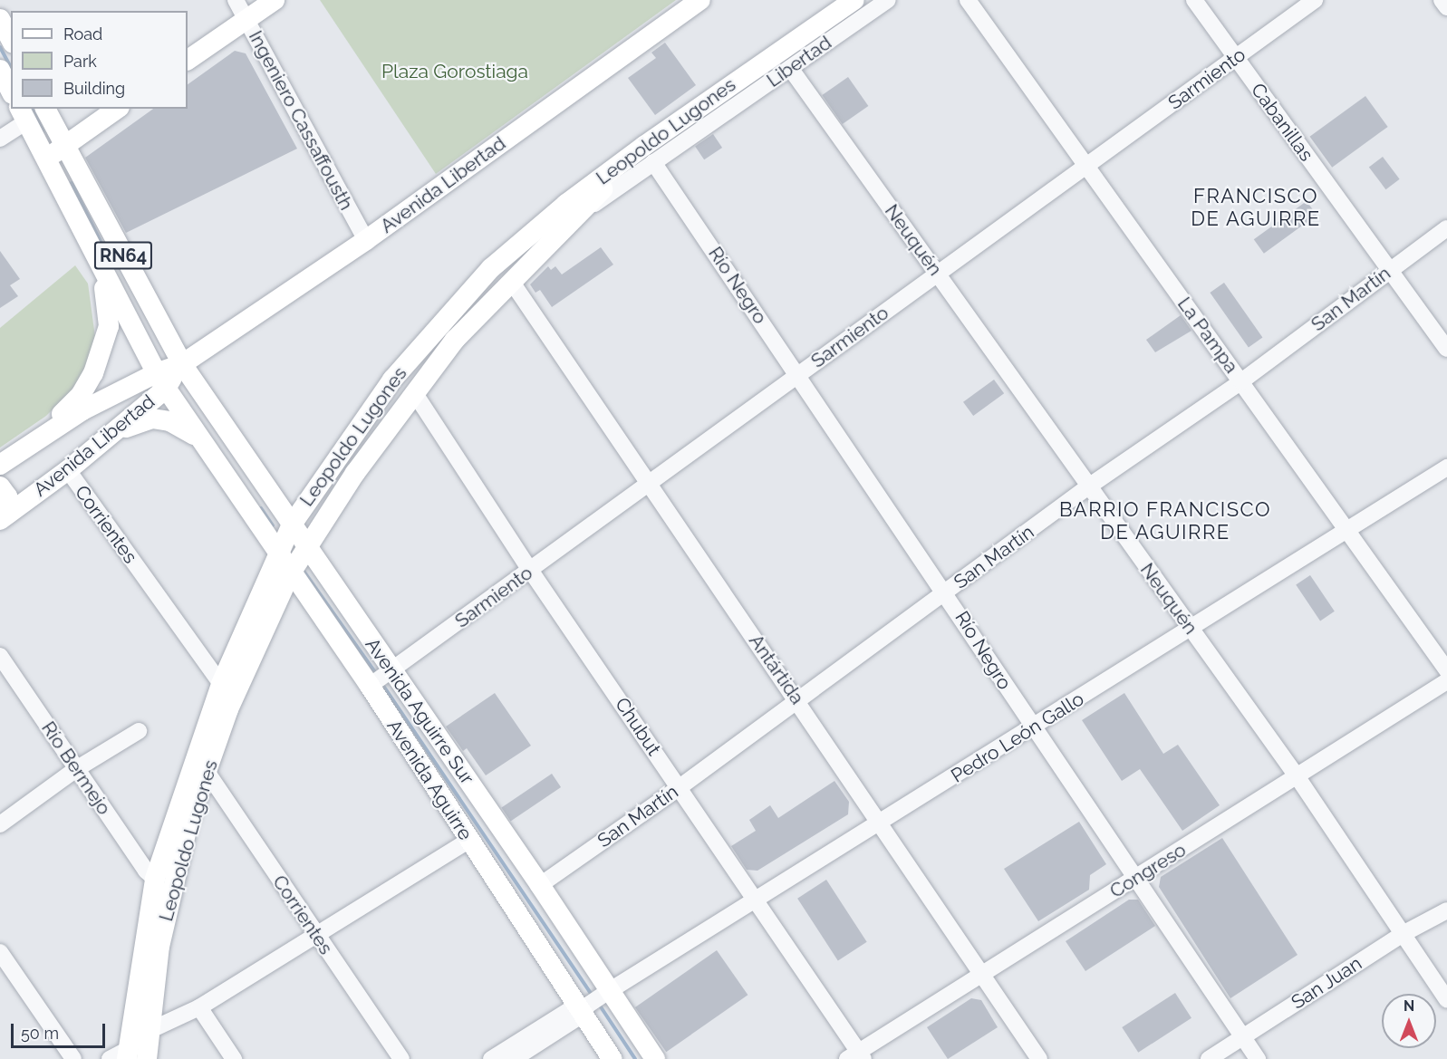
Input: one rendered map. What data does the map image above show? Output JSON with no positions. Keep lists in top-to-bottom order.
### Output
{
  "streets": {
    "main road": [
      "Leopoldo Lugones",
      "Avenida Libertad",
      "RN64",
      "Avenida Aguirre Sur",
      "Avenida Aguirre"
    ],
    "street": [
      "Libertad",
      "Sarmiento",
      "Ingeniero Cassaffousth",
      "Cabanillas",
      "Neuquén",
      "Río Negro",
      "San Martín",
      "La Pampa",
      "Corrientes",
      "Antártida",
      "Chubut",
      "Pedro León Gallo",
      "Río Bermejo",
      "Congreso",
      "San Juan"
    ]
  },
  "crossings": [
    ["Libertad", "Leopoldo Lugones"],
    ["Libertad", "Neuquén"],
    ["Libertad", "Río Negro"],
    ["Sarmiento", "Cabanillas"],
    ["Sarmiento", "Neuquén"],
    ["Sarmiento", "Río Negro"],
    ["Sarmiento", "La Pampa"],
    ["Sarmiento", "Antártida"],
    ["Sarmiento", "Avenida Aguirre Sur"],
    ["Sarmiento", "Chubut"],
    ["Sarmiento", "Avenida Aguirre"],
    ["Ingeniero Cassaffousth", "Avenida Libertad"],
    ["Cabanillas", "San Martín"],
    ["Leopoldo Lugones", "Corrientes"],
    ["Leopoldo Lugones", "Antártida"],
    ["Leopoldo Lugones", "Avenida Aguirre Sur"],
    ["Leopoldo Lugones", "Chubut"],
    ["Leopoldo Lugones", "Río Bermejo"],
    ["Leopoldo Lugones", "Avenida Aguirre"],
    ["Avenida Libertad", "RN64"],
    ["Avenida Libertad", "Corrientes"],
    ["Avenida Libertad", "Avenida Aguirre Sur"],
    ["Neuquén", "San Martín"],
    ["Neuquén", "Pedro León Gallo"],
    ["Neuquén", "Congreso"],
    ["Neuquén", "San Juan"],
    ["RN64", "Avenida Aguirre Sur"],
    ["Río Negro", "San Martín"],
    ["Río Negro", "Pedro León Gallo"],
    ["Río Negro", "Congreso"],
    ["Río Negro", "San Juan"],
    ["San Martín", "La Pampa"],
    ["San Martín", "Antártida"],
    ["San Martín", "Avenida Aguirre Sur"],
    ["San Martín", "Chubut"],
    ["La Pampa", "Pedro León Gallo"],
    ["Antártida", "Pedro León Gallo"],
    ["Antártida", "Congreso"],
    ["Avenida Aguirre Sur", "Pedro León Gallo"],
    ["Avenida Aguirre Sur", "Avenida Aguirre"],
    ["Chubut", "Pedro León Gallo"],
    ["Chubut", "Congreso"],
    ["Pedro León Gallo", "Avenida Aguirre"]
  ],
  "districts": ["FRANCISCO DE AGUIRRE", "BARRIO FRANCISCO DE AGUIRRE"],
  "parks": ["Plaza Gorostiaga"],
  "legend": ["Road", "Park", "Building"],
  "scale_bar": "50 m",
  "north": "top"
}
